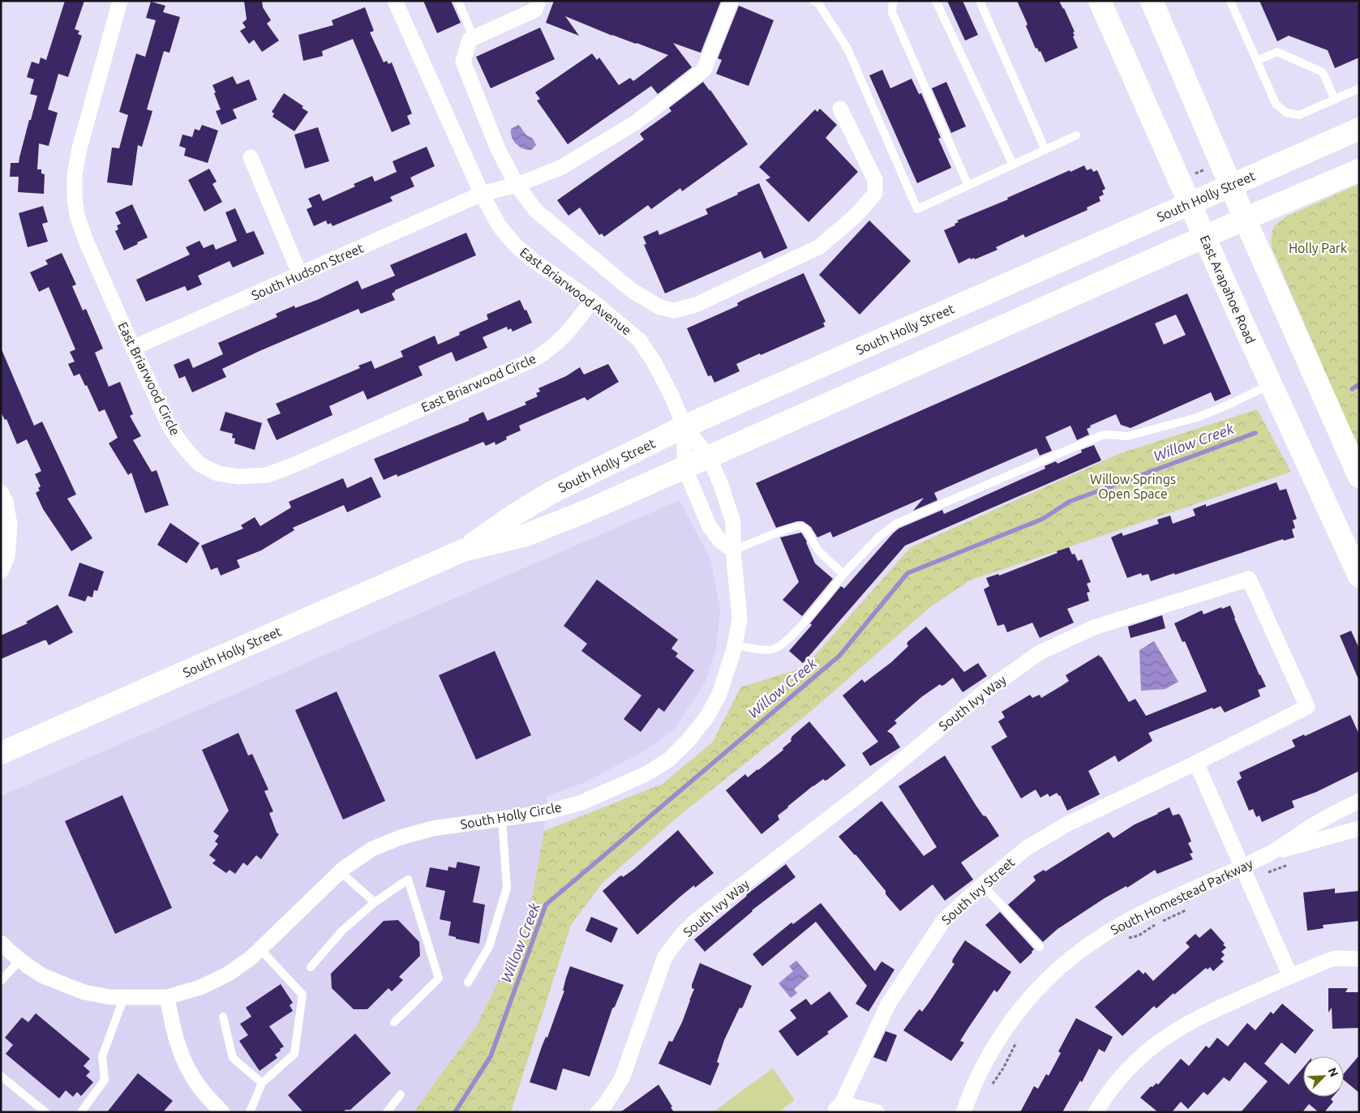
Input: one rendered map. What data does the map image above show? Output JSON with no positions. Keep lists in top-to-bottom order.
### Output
{
  "streets": {
    "main road": ["South Holly Street", "East Arapahoe Road"],
    "street": [
      "South Hudson Street",
      "East Briarwood Avenue",
      "East Briarwood Circle",
      "South Ivy Way",
      "South Holly Circle",
      "South Ivy Street",
      "South Homestead Parkway"
    ]
  },
  "crossings": [
    ["South Holly Street", "East Arapahoe Road"],
    ["South Holly Street", "East Briarwood Avenue"],
    ["South Holly Street", "South Holly Circle"],
    ["South Hudson Street", "East Briarwood Avenue"],
    ["South Hudson Street", "East Briarwood Circle"],
    ["East Briarwood Avenue", "East Briarwood Circle"],
    ["East Briarwood Avenue", "South Holly Circle"],
    ["South Ivy Way", "South Ivy Street"]
  ],
  "water": ["Willow Creek"],
  "parks": ["Holly Park", "Willow Springs Open Space"],
  "north": "top right"
}
